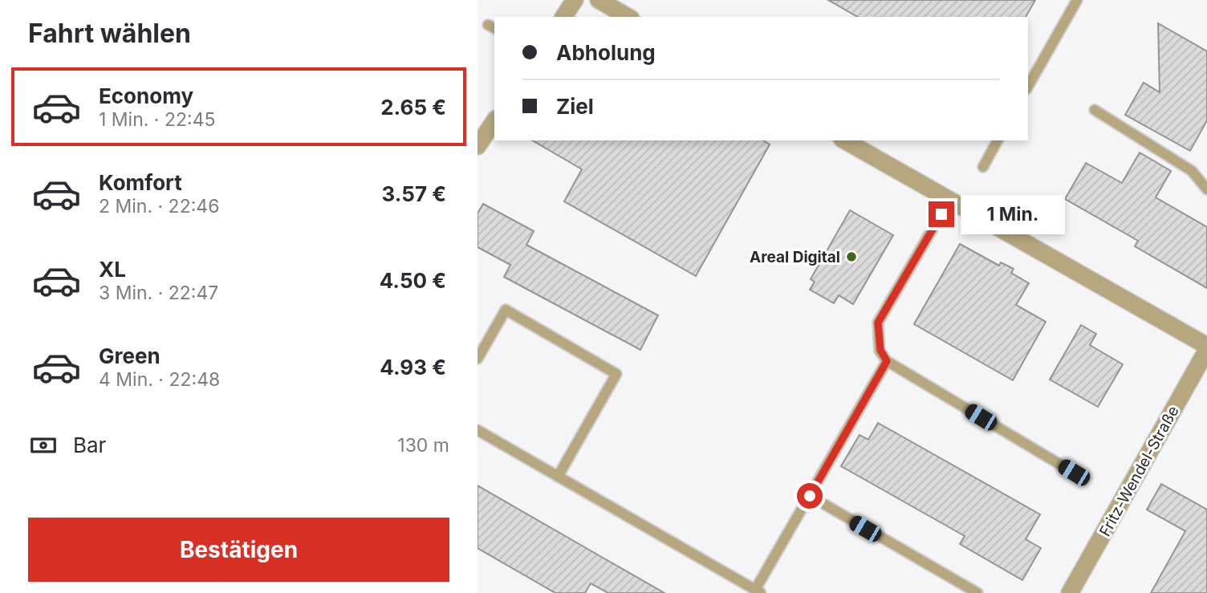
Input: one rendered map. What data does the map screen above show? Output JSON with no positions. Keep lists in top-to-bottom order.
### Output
{
  "streets": {
    "street": ["Fritz-Wendel-Straße"]
  },
  "places": ["Areal Digital"],
  "page": {
    "heading": "Fahrt wählen",
    "banner": ["Abholung", "Ziel"],
    "list": [
      {
        "name": "Economy",
        "note": "1 Min. · 22:45",
        "value": "2.65 €"
      },
      {
        "name": "Komfort",
        "note": "2 Min. · 22:46",
        "value": "3.57 €"
      },
      {
        "name": "XL",
        "note": "3 Min. · 22:47",
        "value": "4.50 €"
      },
      {
        "name": "Green",
        "note": "4 Min. · 22:48",
        "value": "4.93 €"
      }
    ],
    "bubble": "1 Min.",
    "pay": ["Bar", "130 m"],
    "buttons": "Bestätigen"
  }
}
